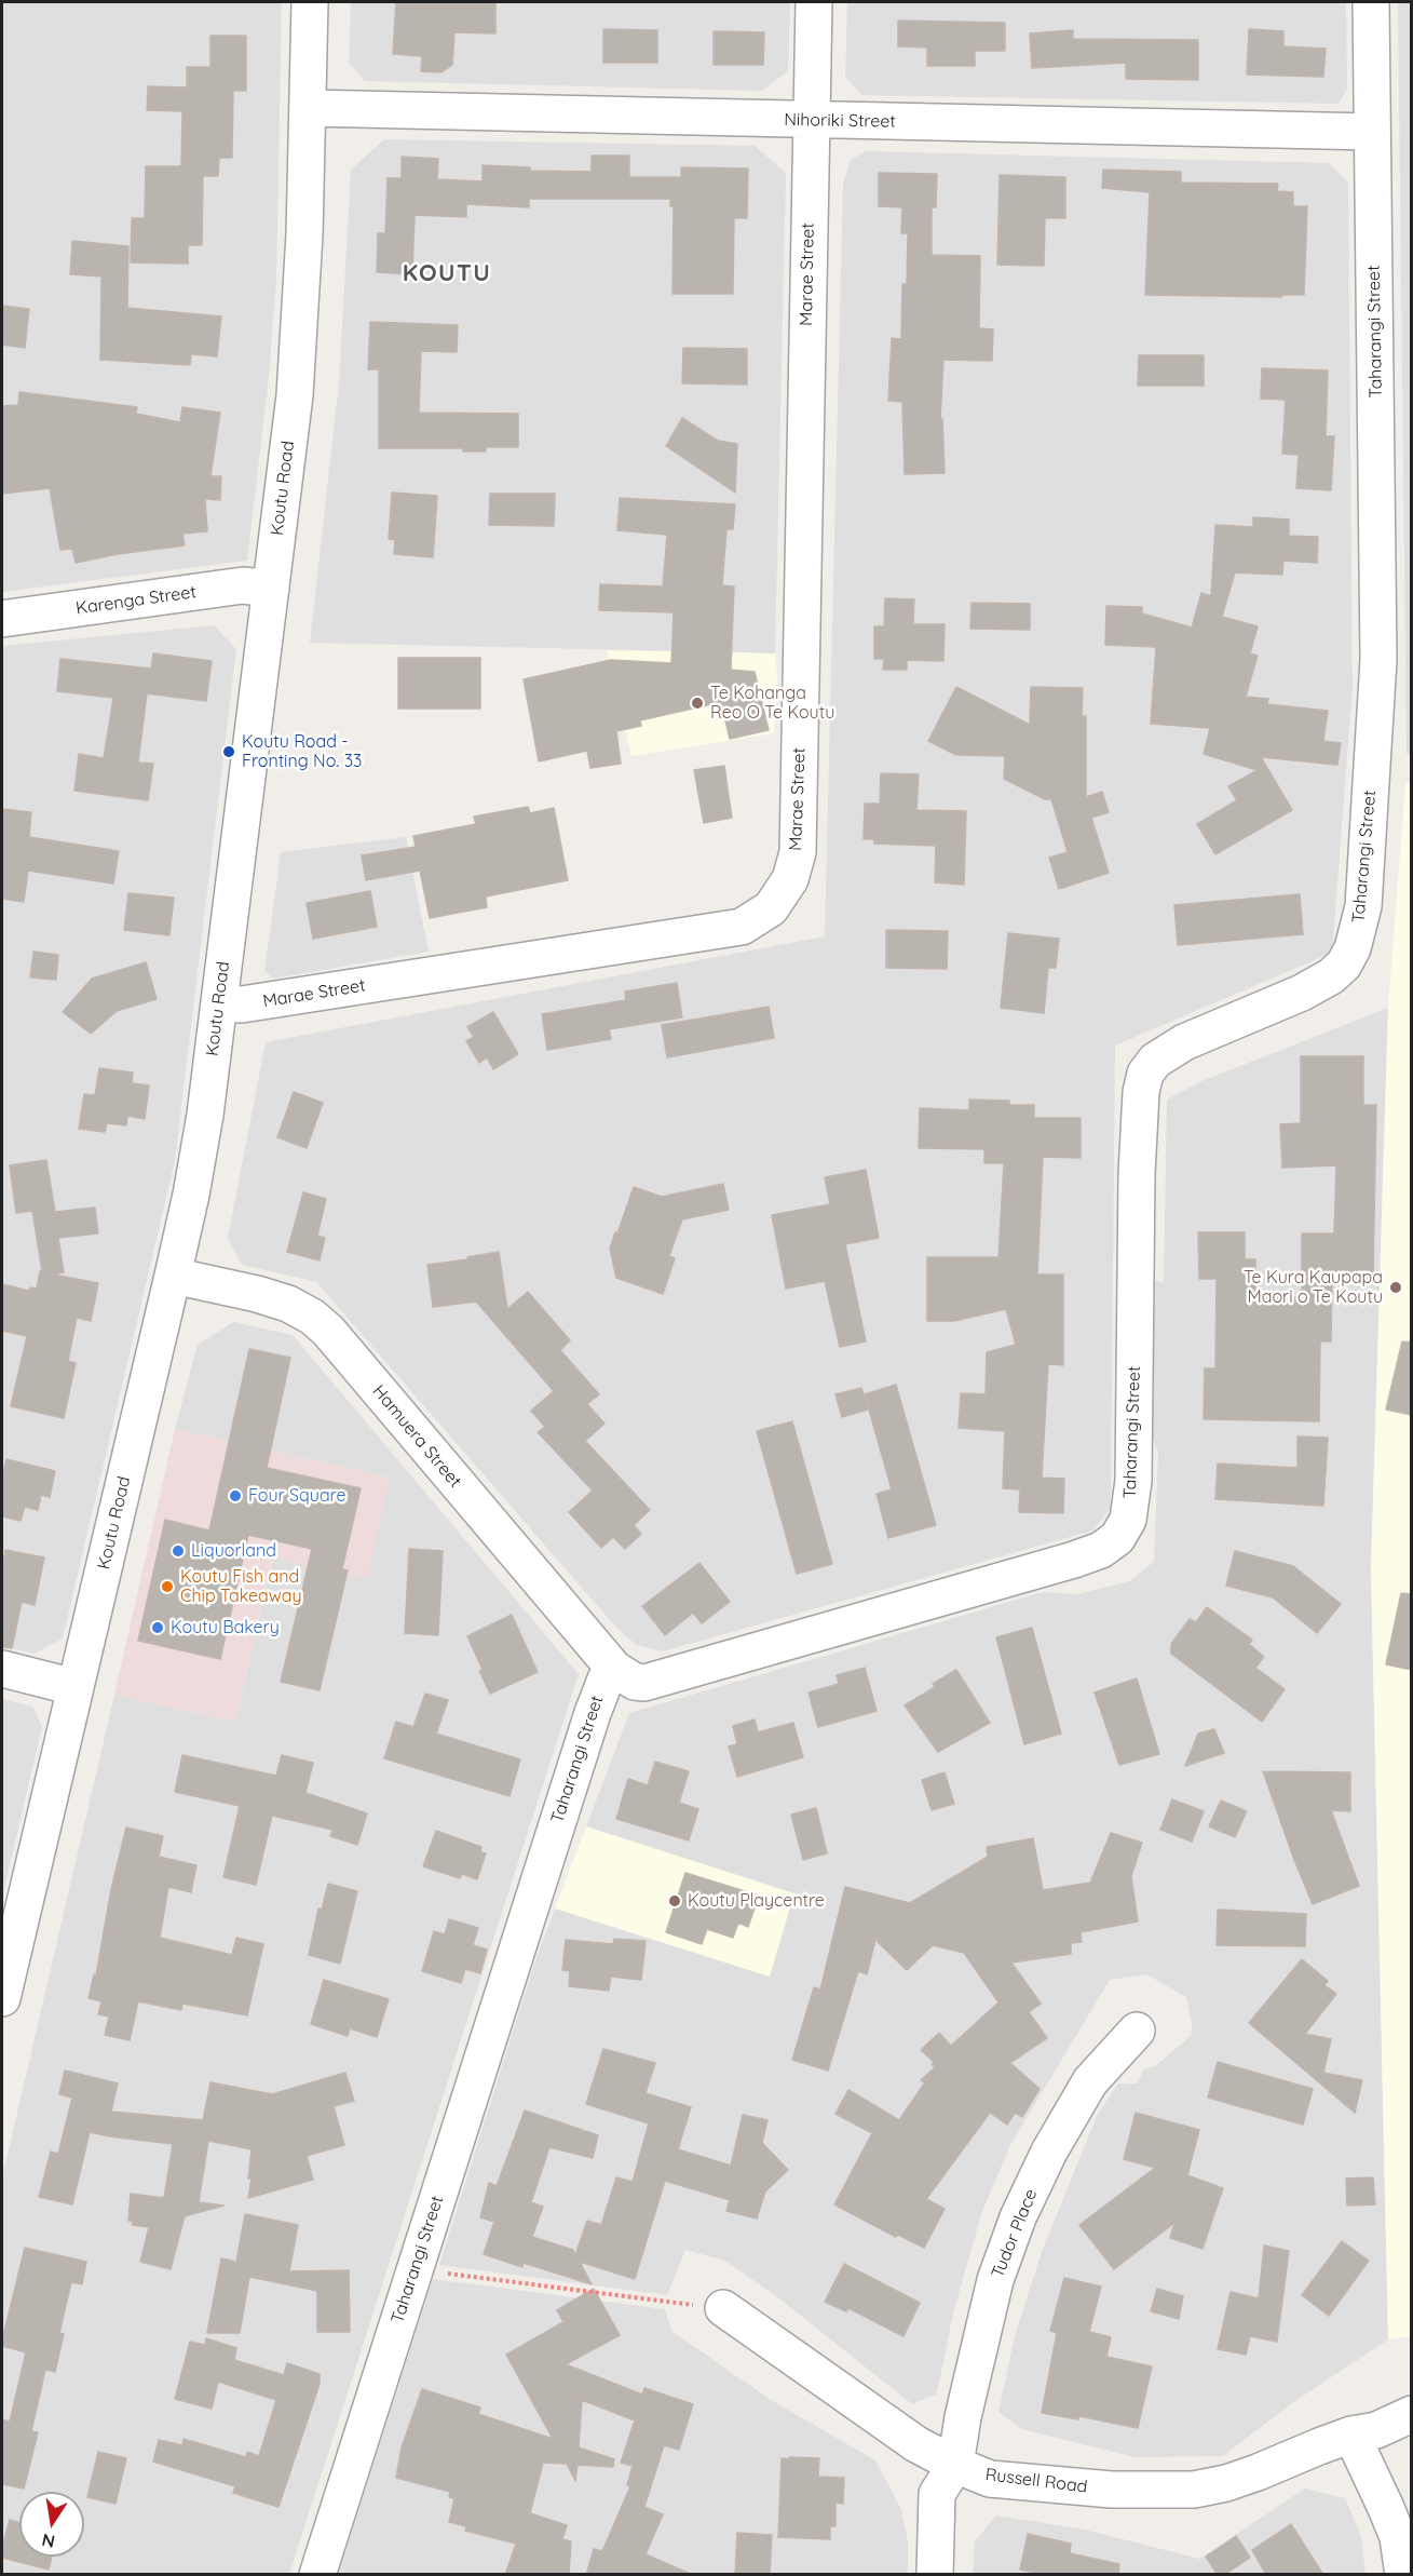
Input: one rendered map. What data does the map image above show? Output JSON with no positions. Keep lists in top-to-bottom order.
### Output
{
  "streets": {
    "street": [
      "Nihoriki Street",
      "Marae Street",
      "Taharangi Street",
      "Koutu Road",
      "Karenga Street",
      "Hamuera Street",
      "Tudor Place",
      "Russell Road"
    ]
  },
  "crossings": [
    ["Nihoriki Street", "Marae Street"],
    ["Nihoriki Street", "Taharangi Street"],
    ["Nihoriki Street", "Koutu Road"],
    ["Marae Street", "Koutu Road"],
    ["Taharangi Street", "Hamuera Street"],
    ["Koutu Road", "Karenga Street"],
    ["Koutu Road", "Hamuera Street"],
    ["Tudor Place", "Russell Road"]
  ],
  "districts": ["KOUTU"],
  "places": [
    "Te Kohanga Reo O Te Koutu",
    "Koutu Road - Fronting No. 33",
    "Te Kura Kaupapa Maori o Te Koutu",
    "Four Square",
    "Liquorland",
    "Koutu Fish and Chip Takeaway",
    "Koutu Bakery",
    "Koutu Playcentre"
  ],
  "north": "bottom"
}
